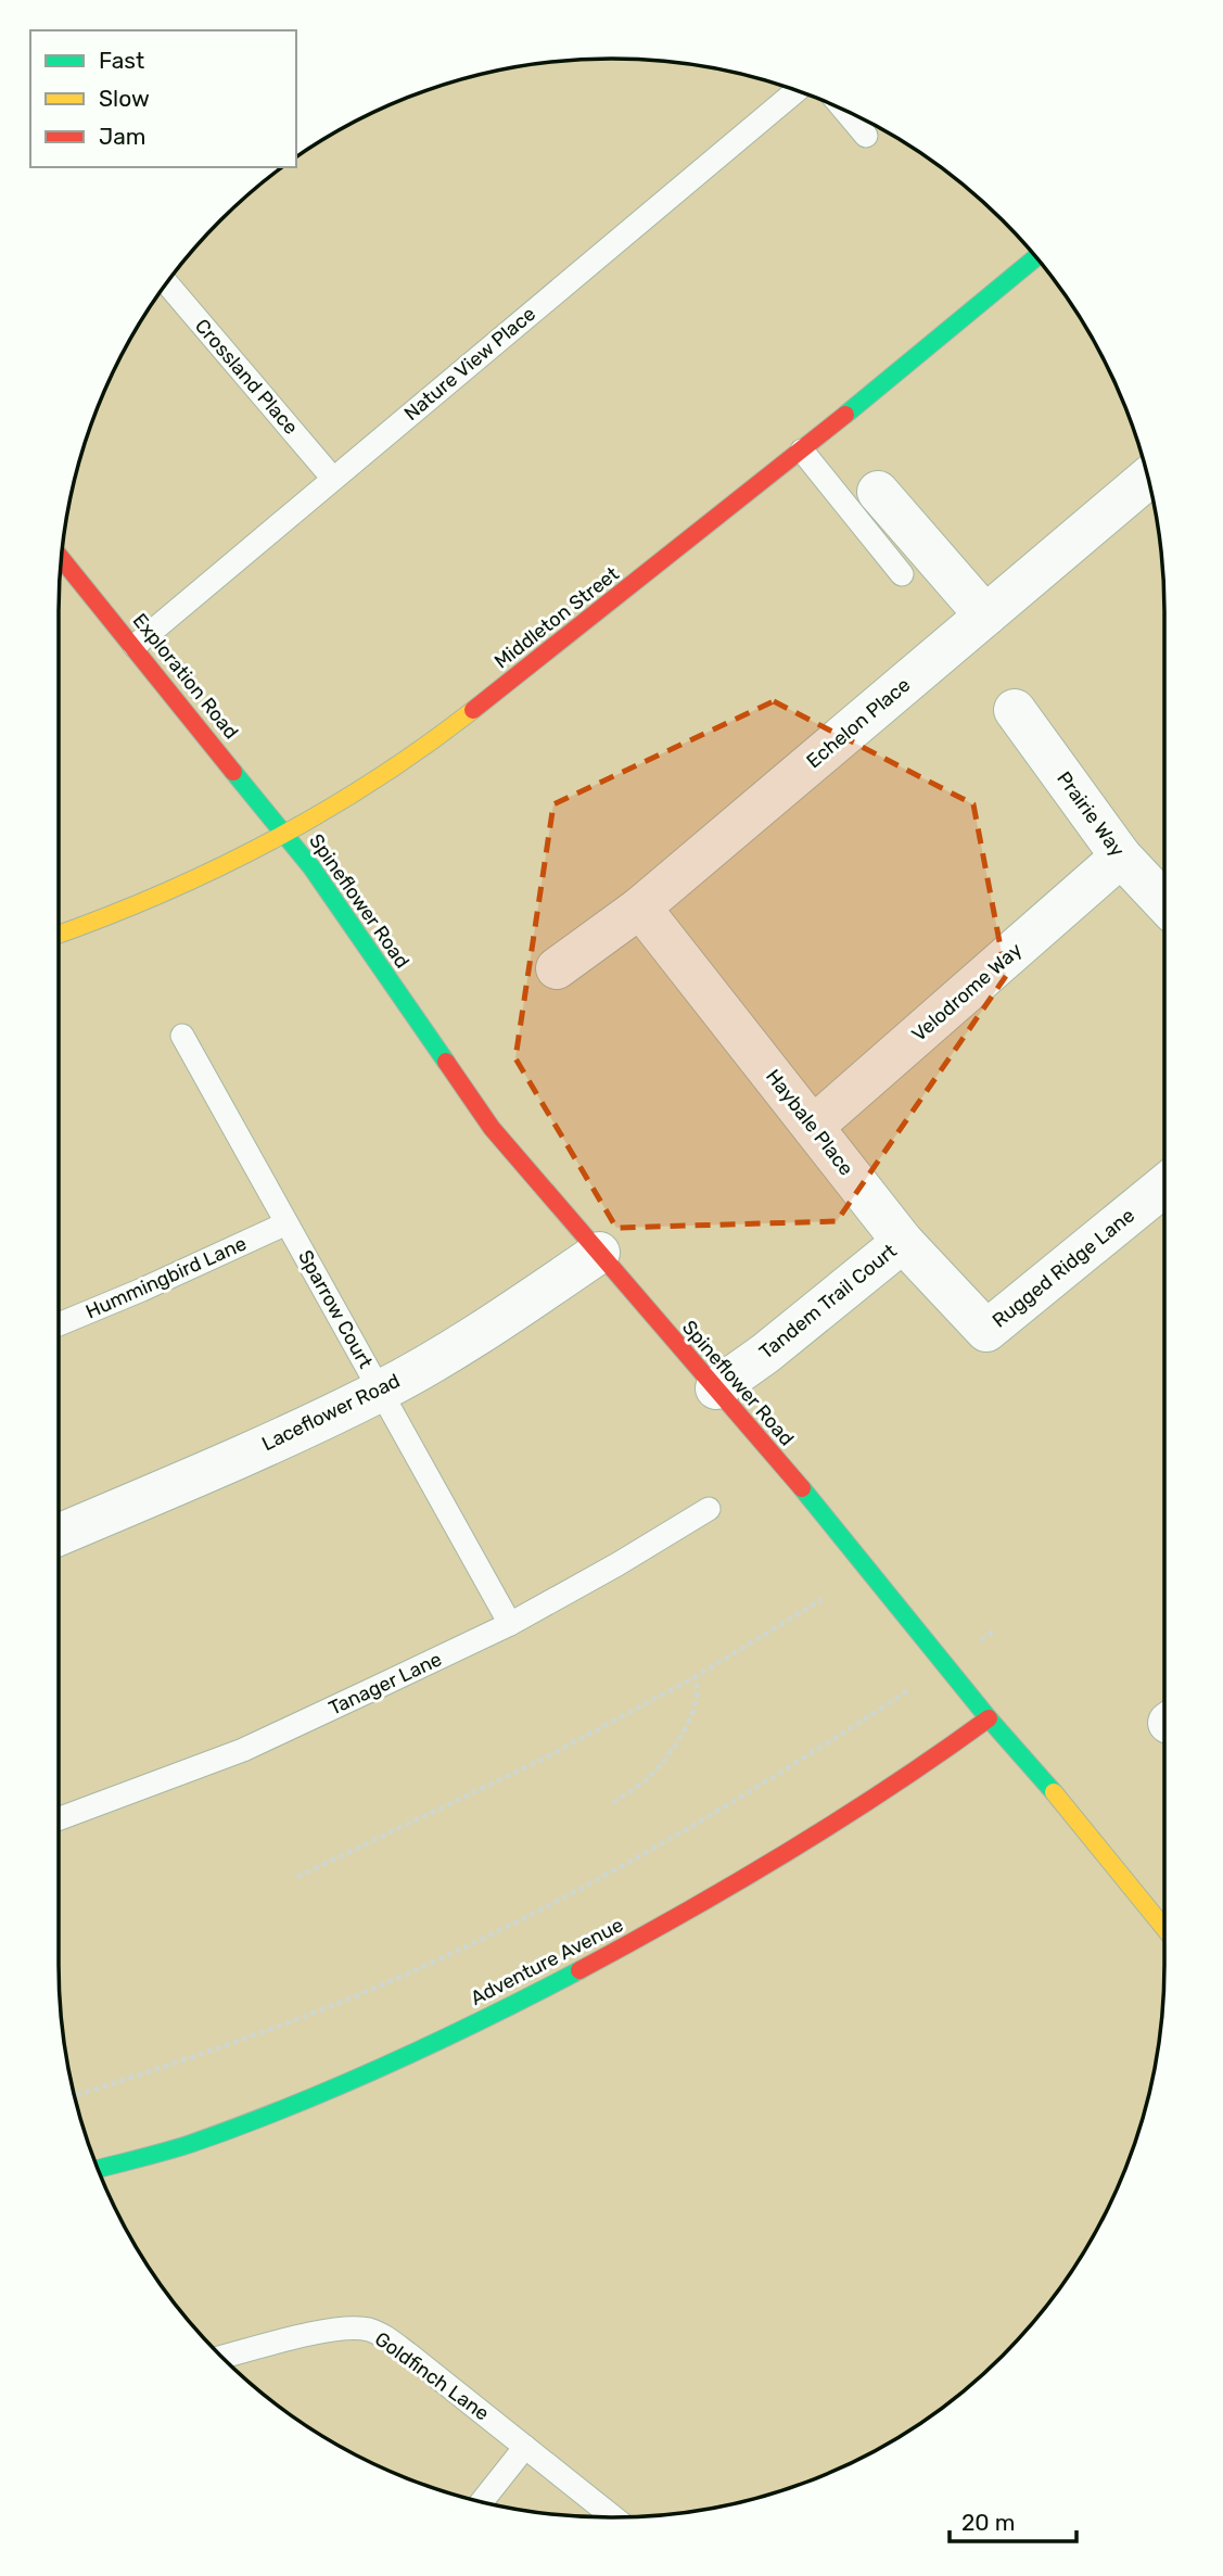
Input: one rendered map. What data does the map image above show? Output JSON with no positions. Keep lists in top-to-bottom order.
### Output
{
  "streets": {
    "street": [
      "Middleton Street",
      "Exploration Road",
      "Echelon Place",
      "Prairie Way",
      "Spineflower Road",
      "Velodrome Way",
      "Haybale Place",
      "Rugged Ridge Lane",
      "Tandem Trail Court",
      "Laceflower Road",
      "Adventure Avenue"
    ],
    "lane": [
      "Nature View Place",
      "Crossland Place",
      "Hummingbird Lane",
      "Sparrow Court",
      "Tanager Lane",
      "Goldfinch Lane"
    ]
  },
  "crossings": [
    ["Nature View Place", "Crossland Place"],
    ["Nature View Place", "Exploration Road"],
    ["Middleton Street", "Exploration Road"],
    ["Middleton Street", "Spineflower Road"],
    ["Exploration Road", "Spineflower Road"],
    ["Echelon Place", "Haybale Place"],
    ["Prairie Way", "Velodrome Way"],
    ["Spineflower Road", "Tandem Trail Court"],
    ["Spineflower Road", "Laceflower Road"],
    ["Spineflower Road", "Adventure Avenue"],
    ["Velodrome Way", "Haybale Place"],
    ["Haybale Place", "Rugged Ridge Lane"],
    ["Haybale Place", "Tandem Trail Court"],
    ["Hummingbird Lane", "Sparrow Court"],
    ["Sparrow Court", "Laceflower Road"],
    ["Sparrow Court", "Tanager Lane"]
  ],
  "legend": ["Fast", "Slow", "Jam"],
  "scale_bar": "20 m"
}
